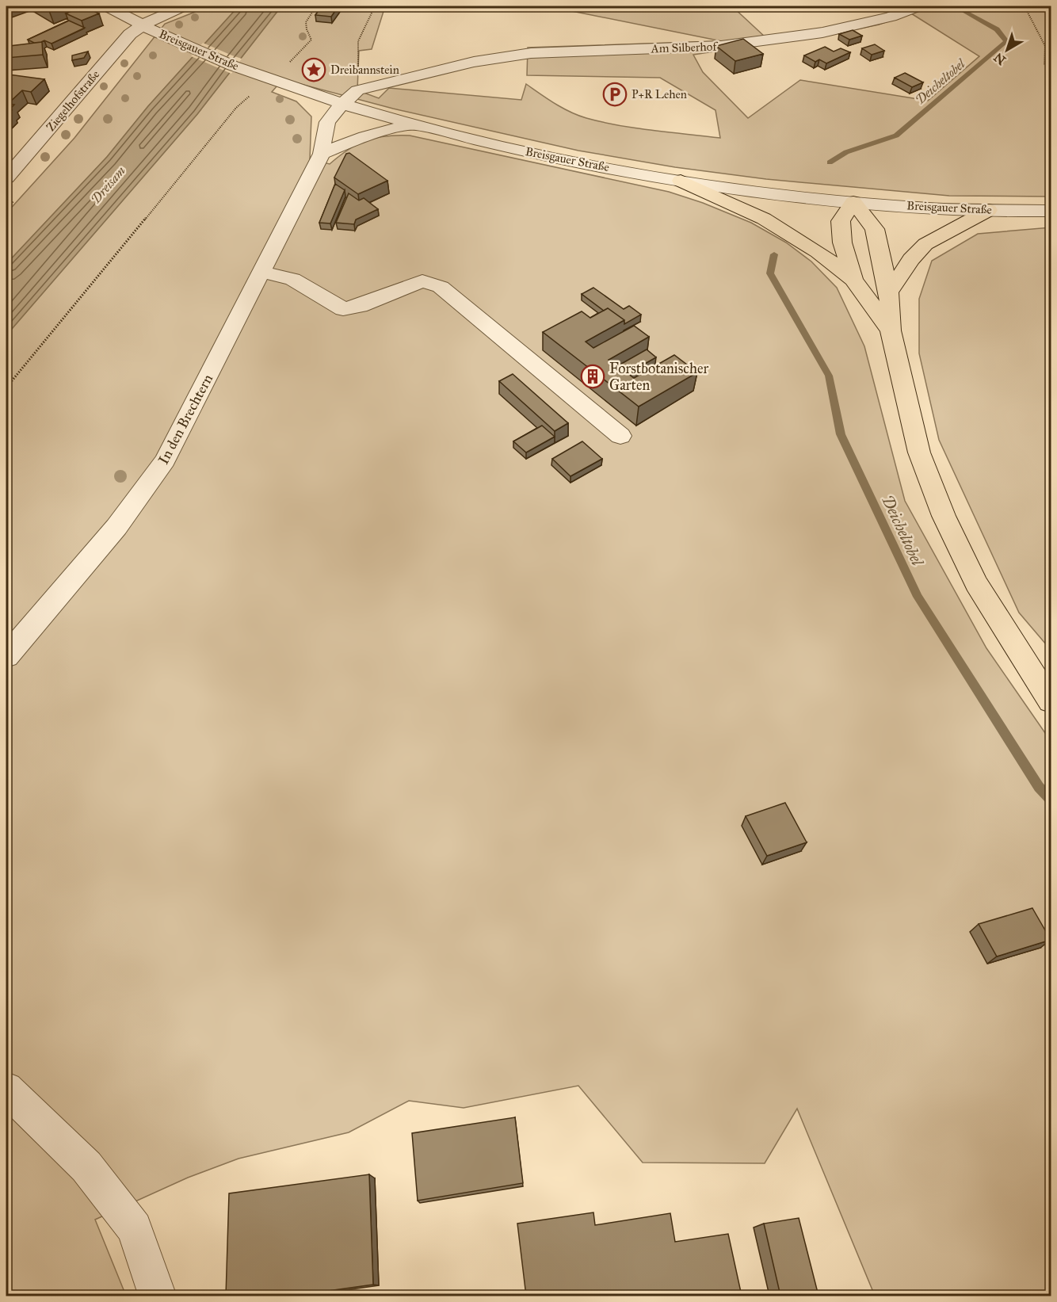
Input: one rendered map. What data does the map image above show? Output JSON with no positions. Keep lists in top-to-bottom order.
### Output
{
  "streets": {
    "street": [
      "Am Silberhof",
      "Breisgauer Straße",
      "Ziegelhofstraße",
      "In den Brechtern"
    ]
  },
  "crossings": [
    ["Am Silberhof", "In den Brechtern"],
    ["Breisgauer Straße", "Ziegelhofstraße"],
    ["Breisgauer Straße", "In den Brechtern"]
  ],
  "water": ["Deicheltobel", "Dreisam"],
  "places": {
    "place": ["Dreibannstein"],
    "parking": ["P+R Lehen"],
    "building": ["Forstbotanischer Garten"]
  },
  "north": "bottom left"
}
